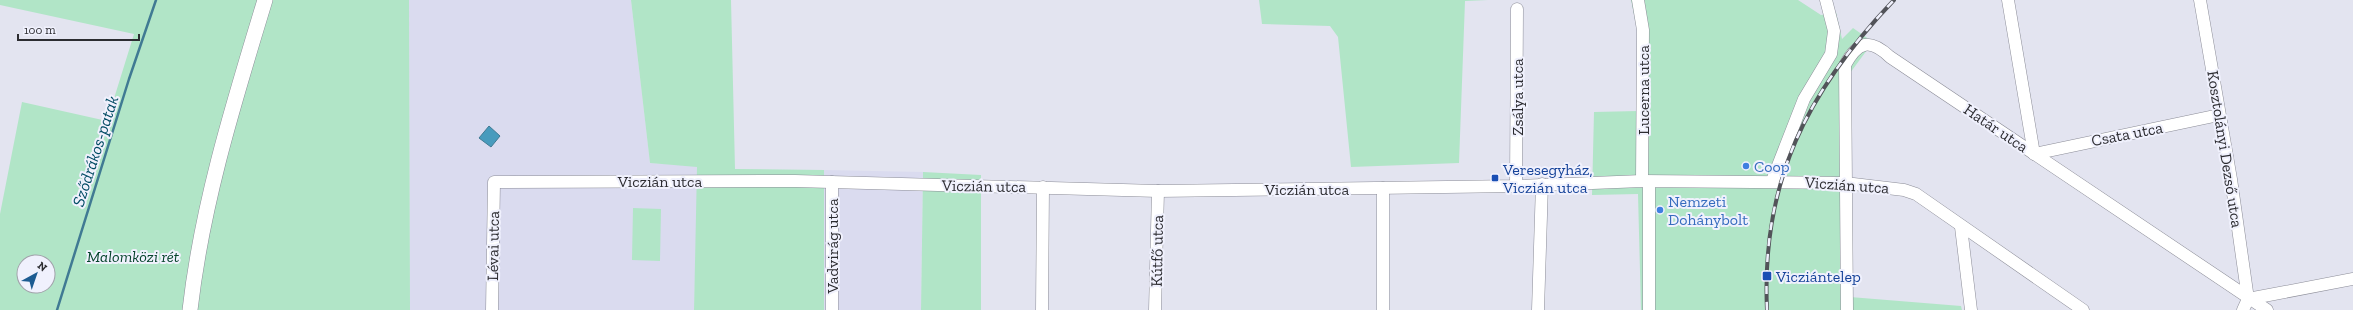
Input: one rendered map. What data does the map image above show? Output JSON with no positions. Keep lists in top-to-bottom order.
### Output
{
  "streets": {
    "street": [
      "Lucerna utca",
      "Zsálya utca",
      "Határ utca",
      "Csata utca",
      "Kosztolányi Dezső utca",
      "Viczián utca",
      "Lévai utca",
      "Vadvirág utca",
      "Kútfő utca"
    ]
  },
  "crossings": [
    ["Lucerna utca", "Viczián utca"],
    ["Zsálya utca", "Viczián utca"],
    ["Határ utca", "Csata utca"],
    ["Határ utca", "Kosztolányi Dezső utca"],
    ["Határ utca", "Viczián utca"],
    ["Csata utca", "Kosztolányi Dezső utca"],
    ["Viczián utca", "Lévai utca"],
    ["Viczián utca", "Vadvirág utca"],
    ["Viczián utca", "Kútfő utca"]
  ],
  "water": ["Sződrákos-patak"],
  "parks": ["Malomközi rét"],
  "places": {
    "other": ["Coop", "Nemzeti Dohánybolt"],
    "transit": ["Veresegyház, Viczián utca", "Vicziántelep"]
  },
  "scale_bar": "100 m",
  "north": "top right"
}
